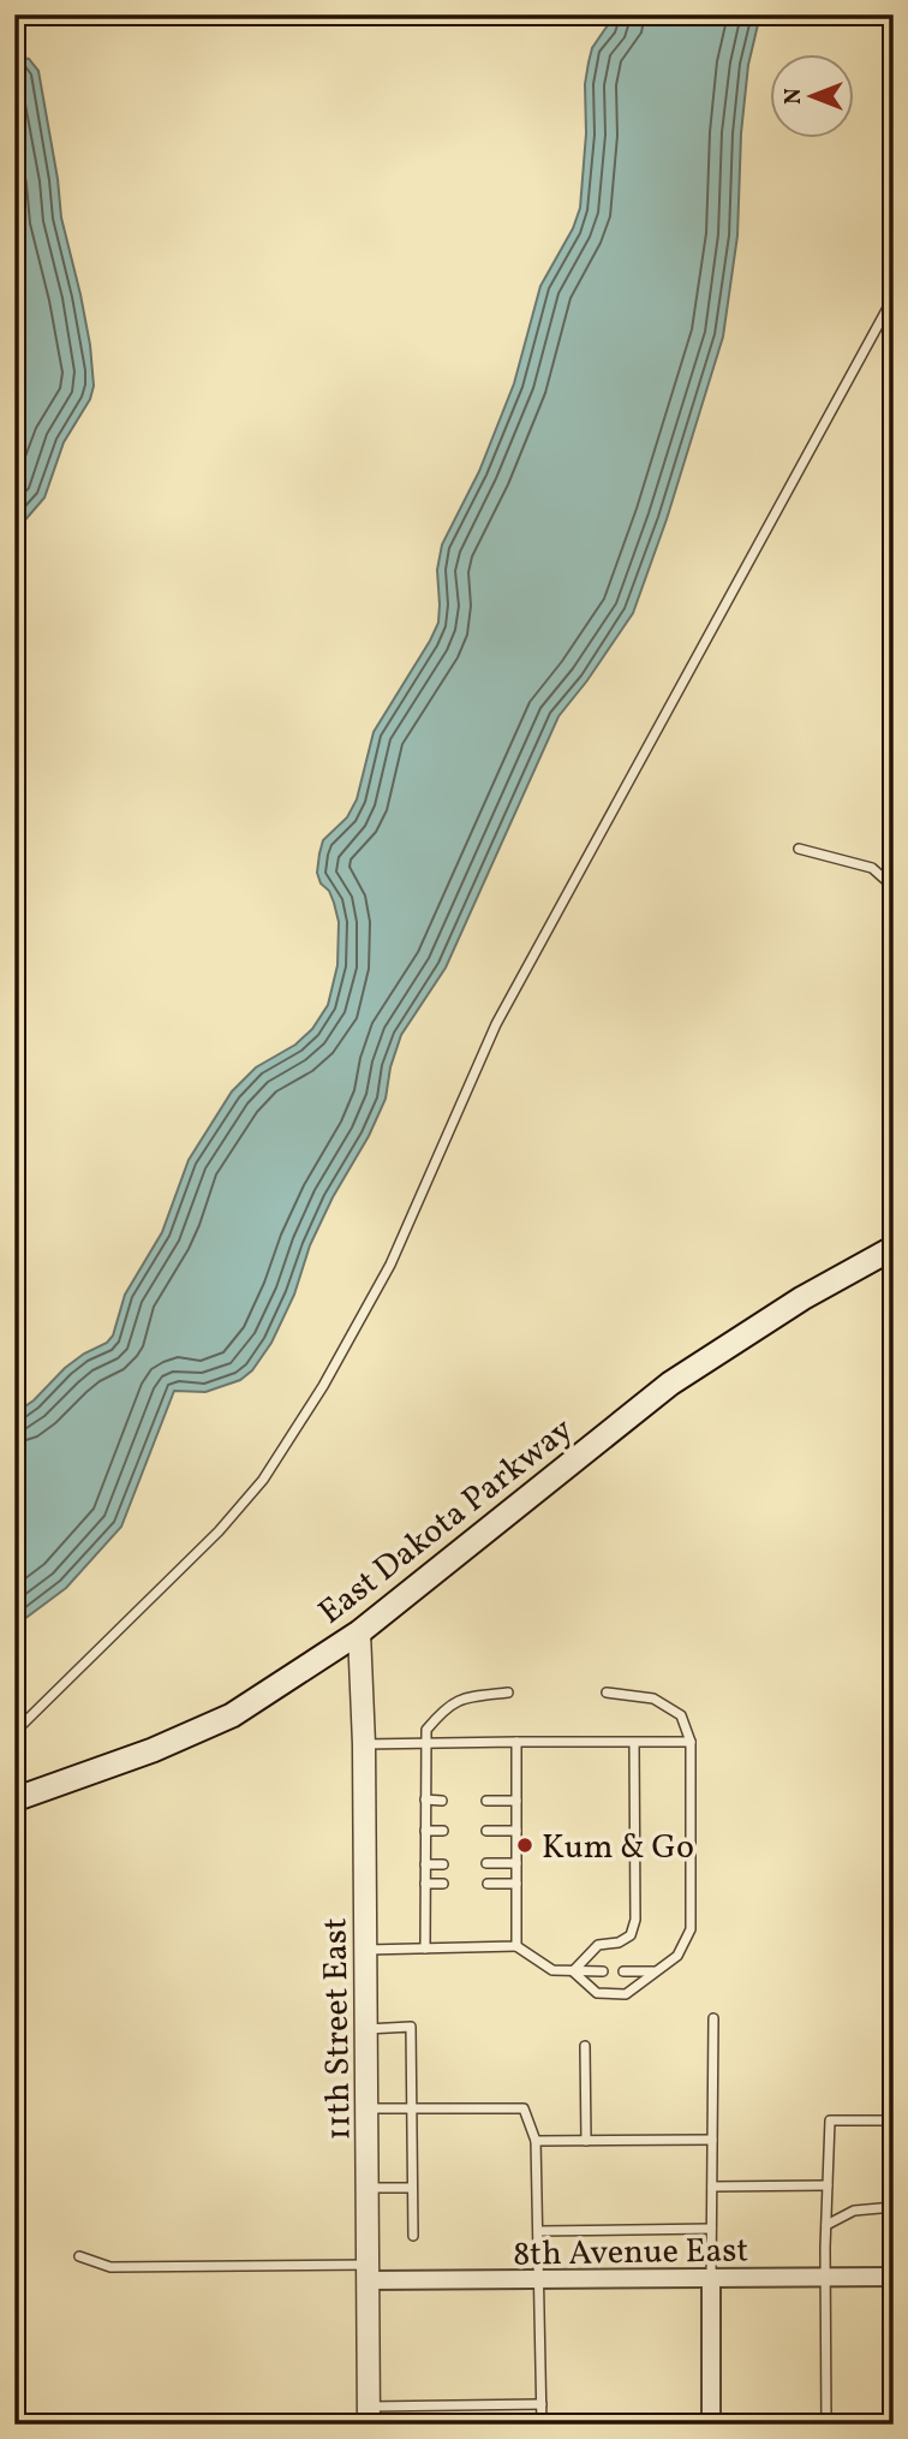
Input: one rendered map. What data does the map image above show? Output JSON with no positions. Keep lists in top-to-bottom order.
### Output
{
  "streets": {
    "main road": ["East Dakota Parkway"],
    "street": ["11th Street East", "8th Avenue East"]
  },
  "crossings": [
    ["East Dakota Parkway", "11th Street East"],
    ["11th Street East", "8th Avenue East"]
  ],
  "places": ["Kum & Go"],
  "north": "left"
}
